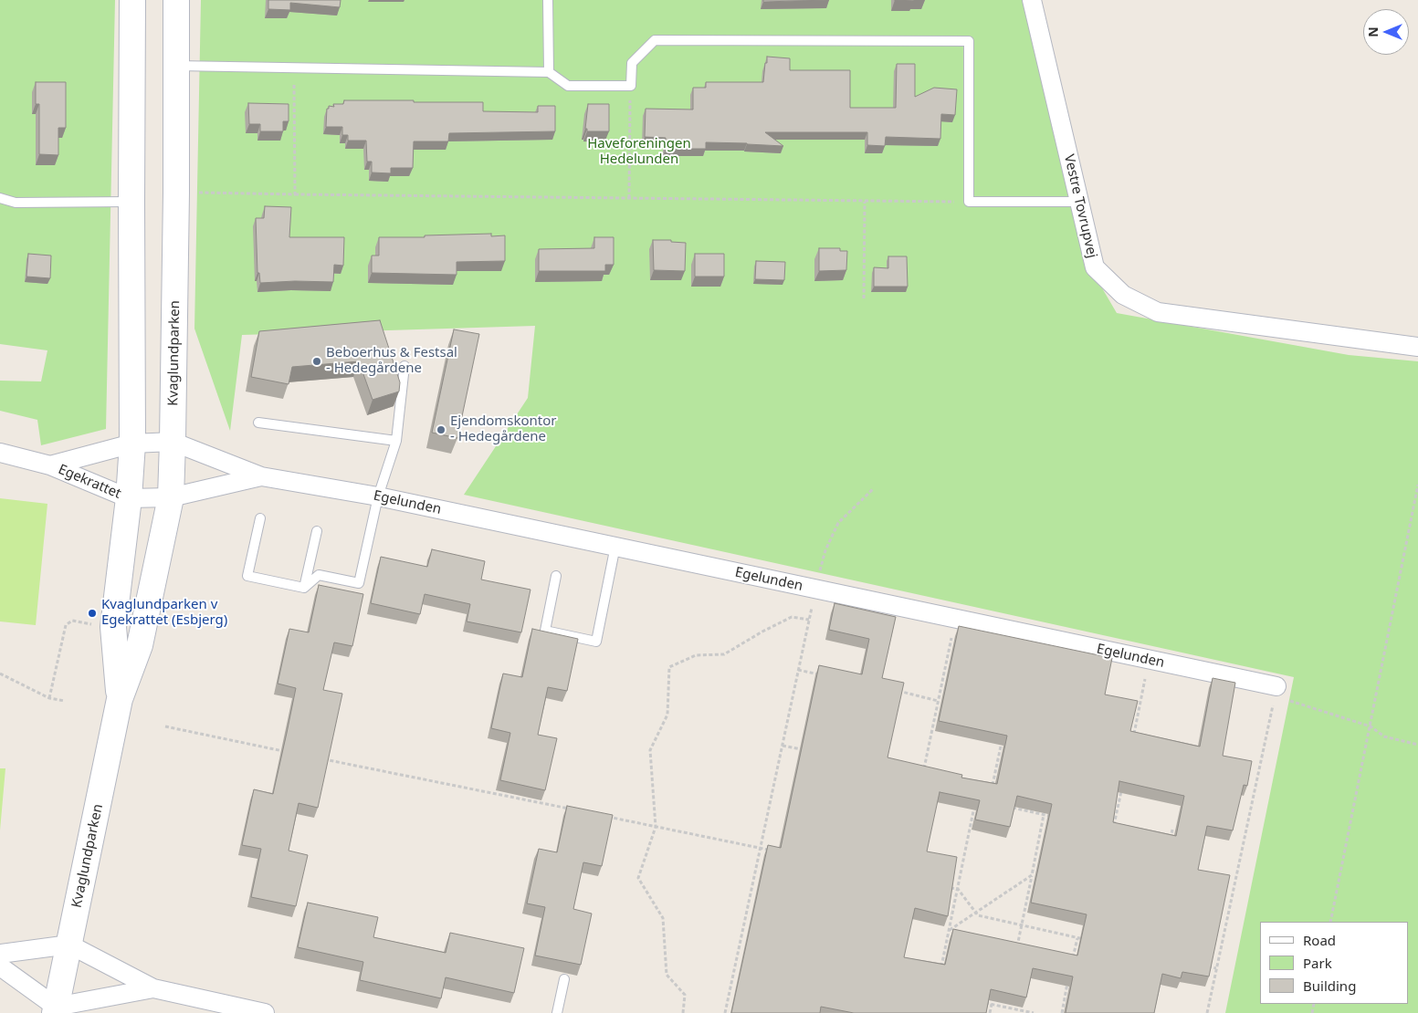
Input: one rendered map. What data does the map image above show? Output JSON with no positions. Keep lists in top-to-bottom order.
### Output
{
  "streets": {
    "street": [
      "Vestre Tovrupvej",
      "Kvaglundparken",
      "Egekrattet",
      "Egelunden"
    ]
  },
  "crossings": [
    ["Kvaglundparken", "Egekrattet"],
    ["Kvaglundparken", "Egelunden"],
    ["Egekrattet", "Egelunden"]
  ],
  "parks": ["Haveforeningen Hedelunden"],
  "places": ["Beboerhus & Festsal - Hedegårdene", "Ejendomskontor - Hedegårdene", "Kvaglundparken v Egekrattet (Esbjerg)"],
  "legend": ["Road", "Park", "Building"],
  "north": "left"
}
